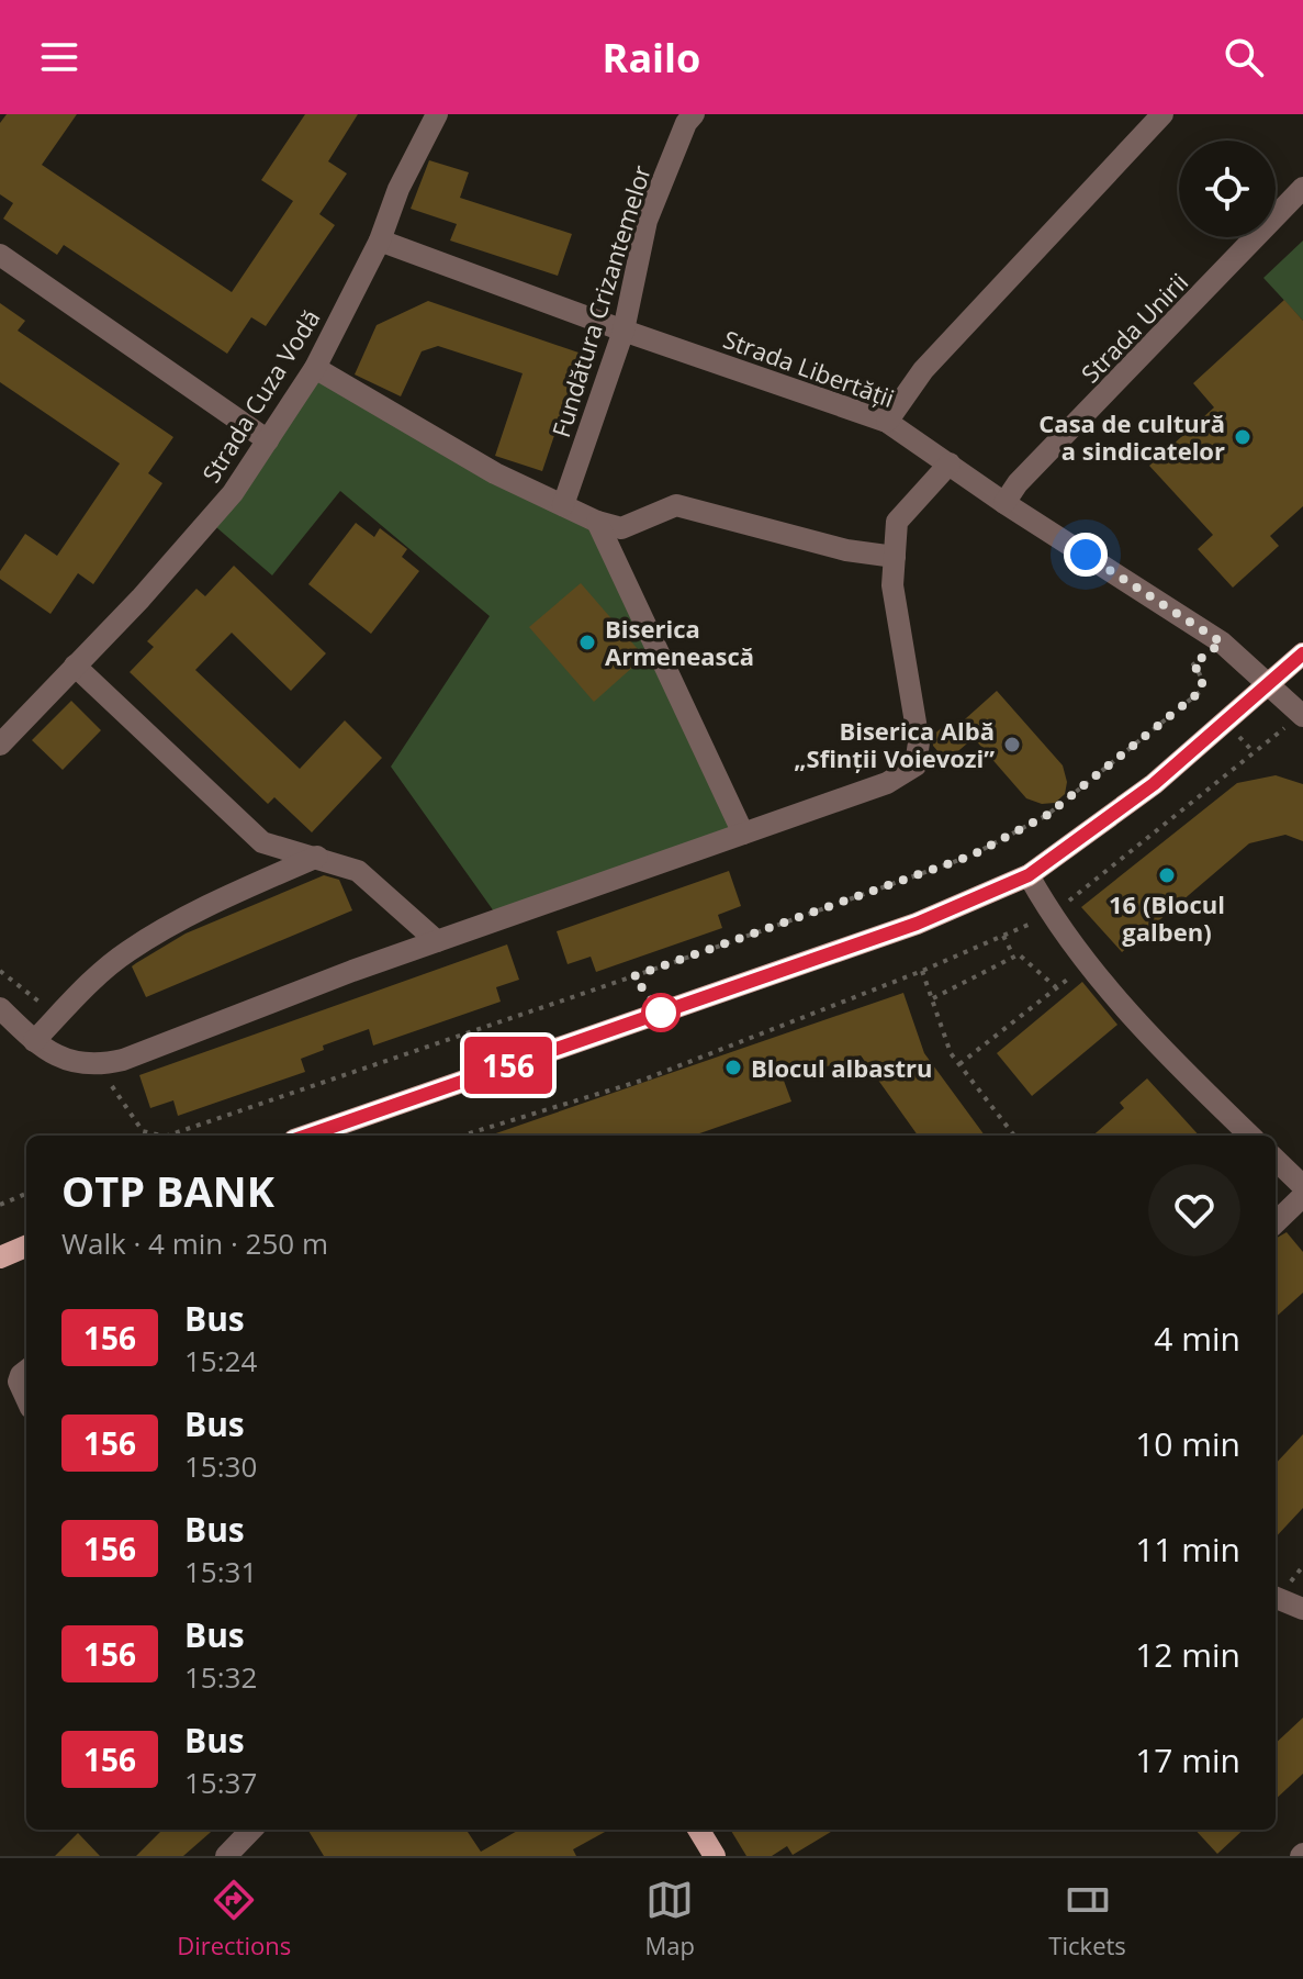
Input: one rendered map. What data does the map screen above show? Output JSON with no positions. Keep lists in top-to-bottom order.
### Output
{
  "streets": {
    "street": [
      "Fundătura Crizantemelor",
      "Strada Unirii",
      "Strada Libertății",
      "Strada Cuza Vodă"
    ]
  },
  "crossings": [
    ["Fundătura Crizantemelor", "Strada Libertății"],
    ["Strada Unirii", "Strada Libertății"],
    ["Strada Libertății", "Strada Cuza Vodă"]
  ],
  "places": [
    "Casa de cultură a sindicatelor",
    "Biserica Armenească",
    "Biserica Albă „Sfinții Voievozi”",
    "16 (Blocul galben)",
    "Blocul albastru"
  ],
  "lines": ["bus line 156"],
  "page": {
    "header": "Railo",
    "on_map": "156",
    "heading": ["OTP BANK", "Walk · 4 min · 250 m"],
    "list": [
      {
        "mark": "156",
        "name": "Bus",
        "note": "15:24",
        "value": "4 min"
      },
      {
        "mark": "156",
        "name": "Bus",
        "note": "15:30",
        "value": "10 min"
      },
      {
        "mark": "156",
        "name": "Bus",
        "note": "15:31",
        "value": "11 min"
      },
      {
        "mark": "156",
        "name": "Bus",
        "note": "15:32",
        "value": "12 min"
      },
      {
        "mark": "156",
        "name": "Bus",
        "note": "15:37",
        "value": "17 min"
      }
    ],
    "tabs": ["Directions", "Map", "Tickets"]
  }
}
